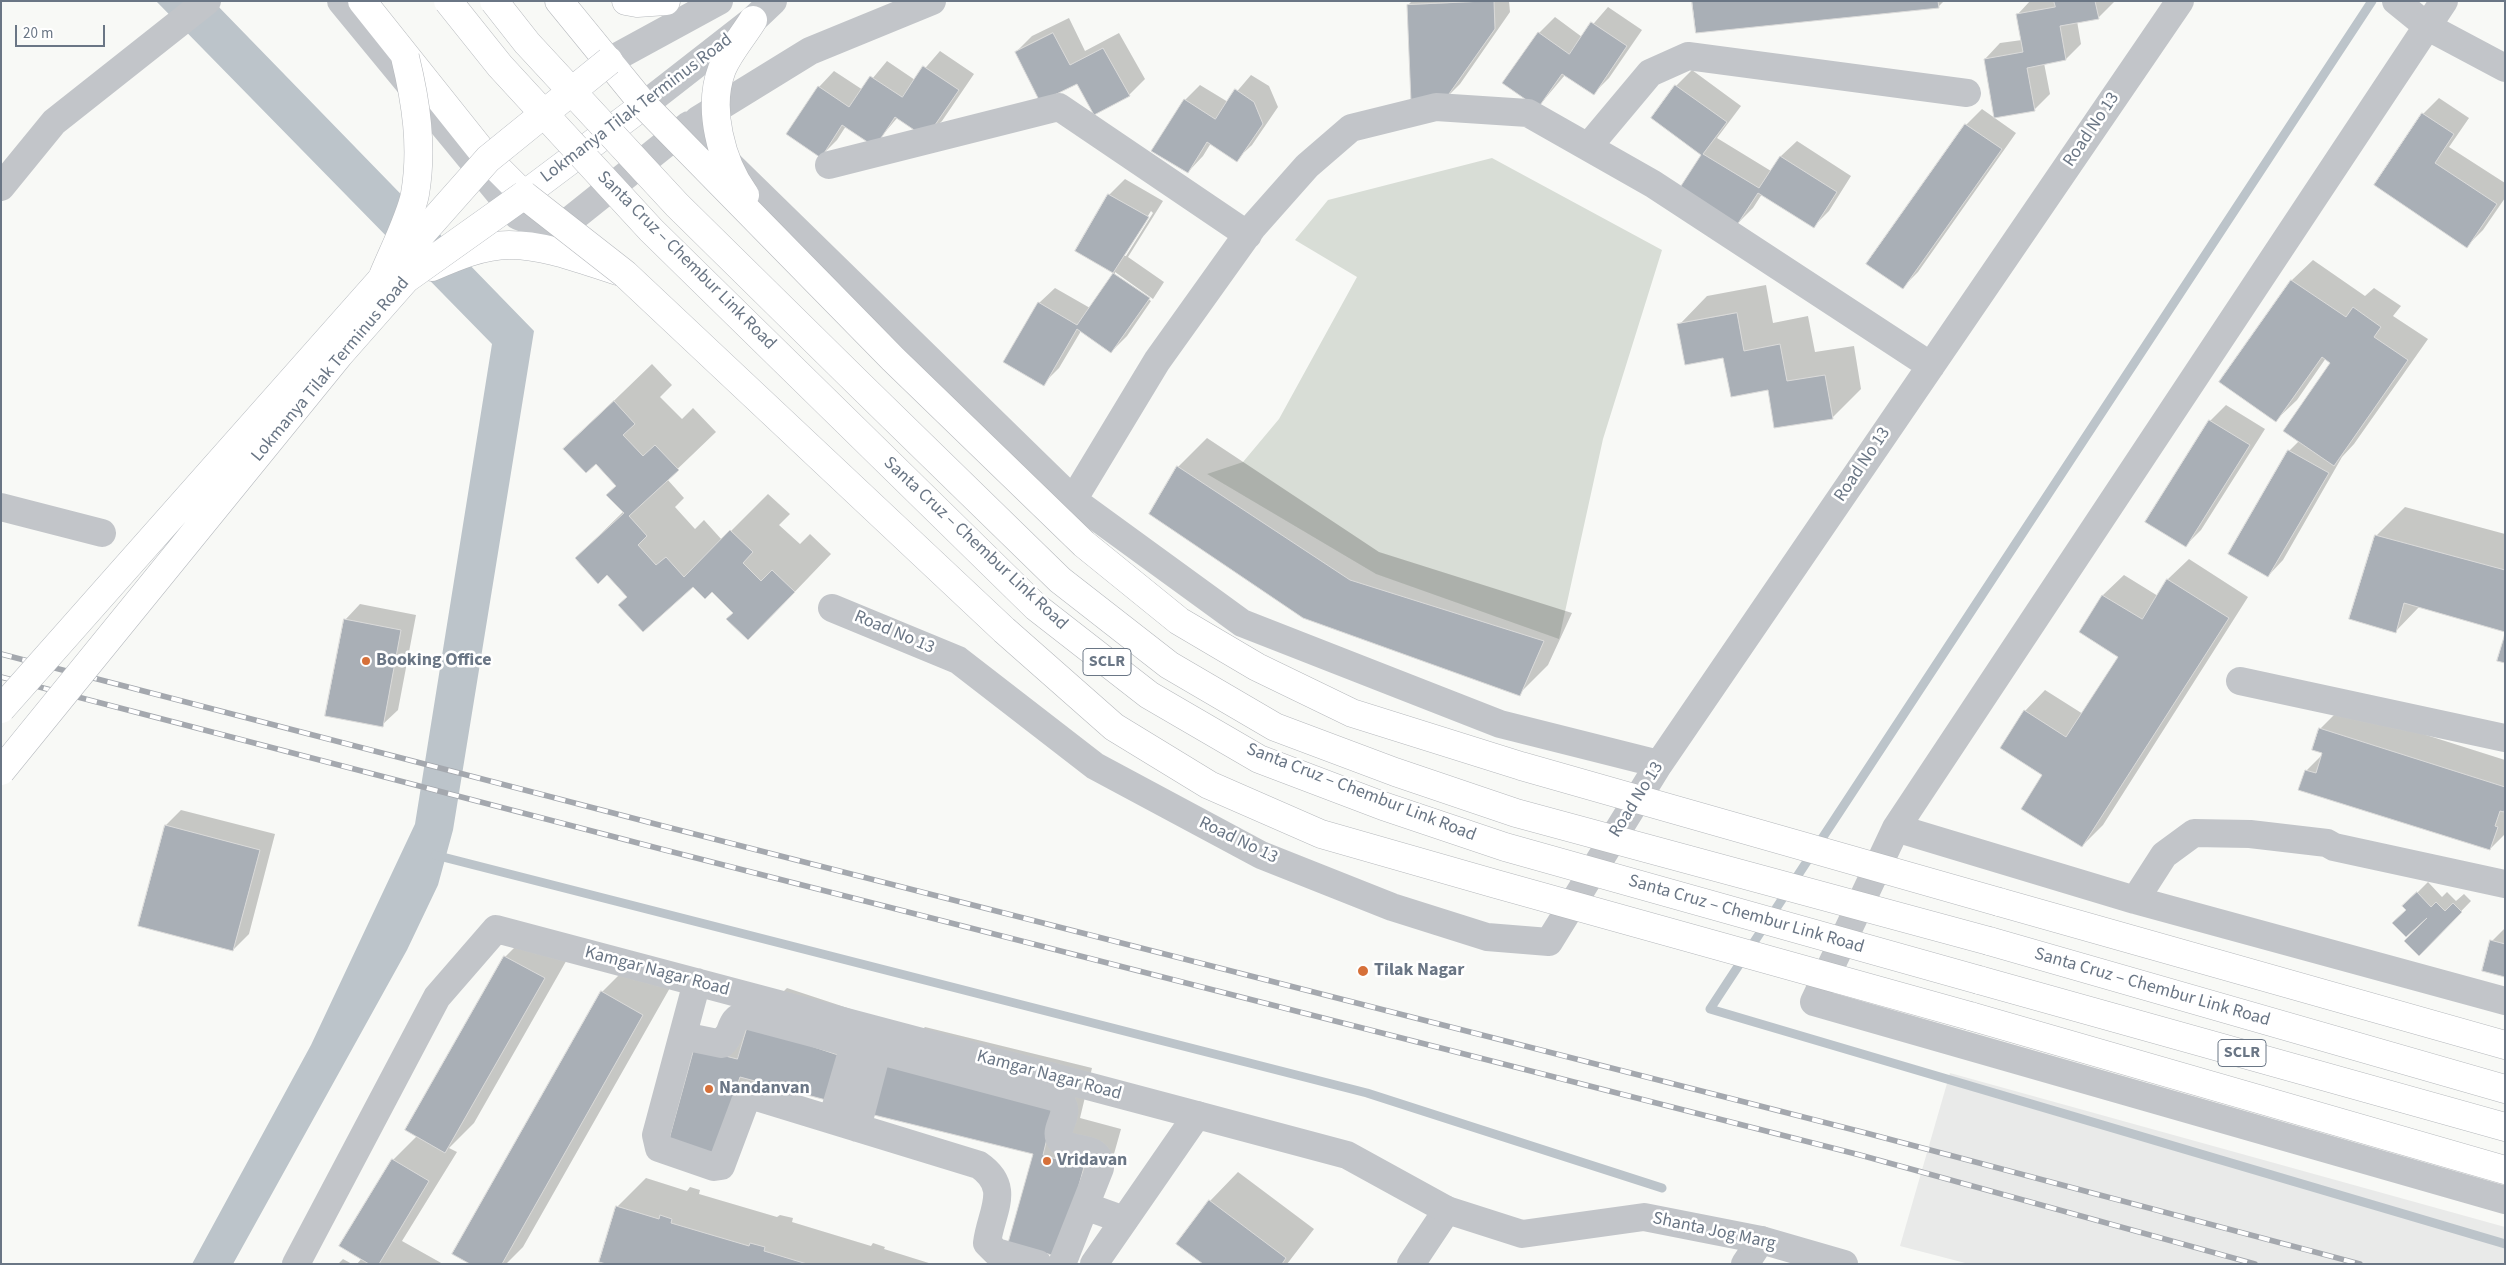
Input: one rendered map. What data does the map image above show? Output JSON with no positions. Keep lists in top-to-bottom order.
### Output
{
  "streets": {
    "main road": ["Lokmanya Tilak Terminus Road", "Santa Cruz – Chembur Link Road", "SCLR"],
    "street": ["Road No 13", "Kamgar Nagar Road", "Shanta Jog Marg"]
  },
  "crossings": [
    ["Kamgar Nagar Road", "Shanta Jog Marg"]
  ],
  "places": [
    "Booking Office",
    "Tilak Nagar",
    "Nandanvan",
    "Vridavan"
  ],
  "scale_bar": "20 m"
}
